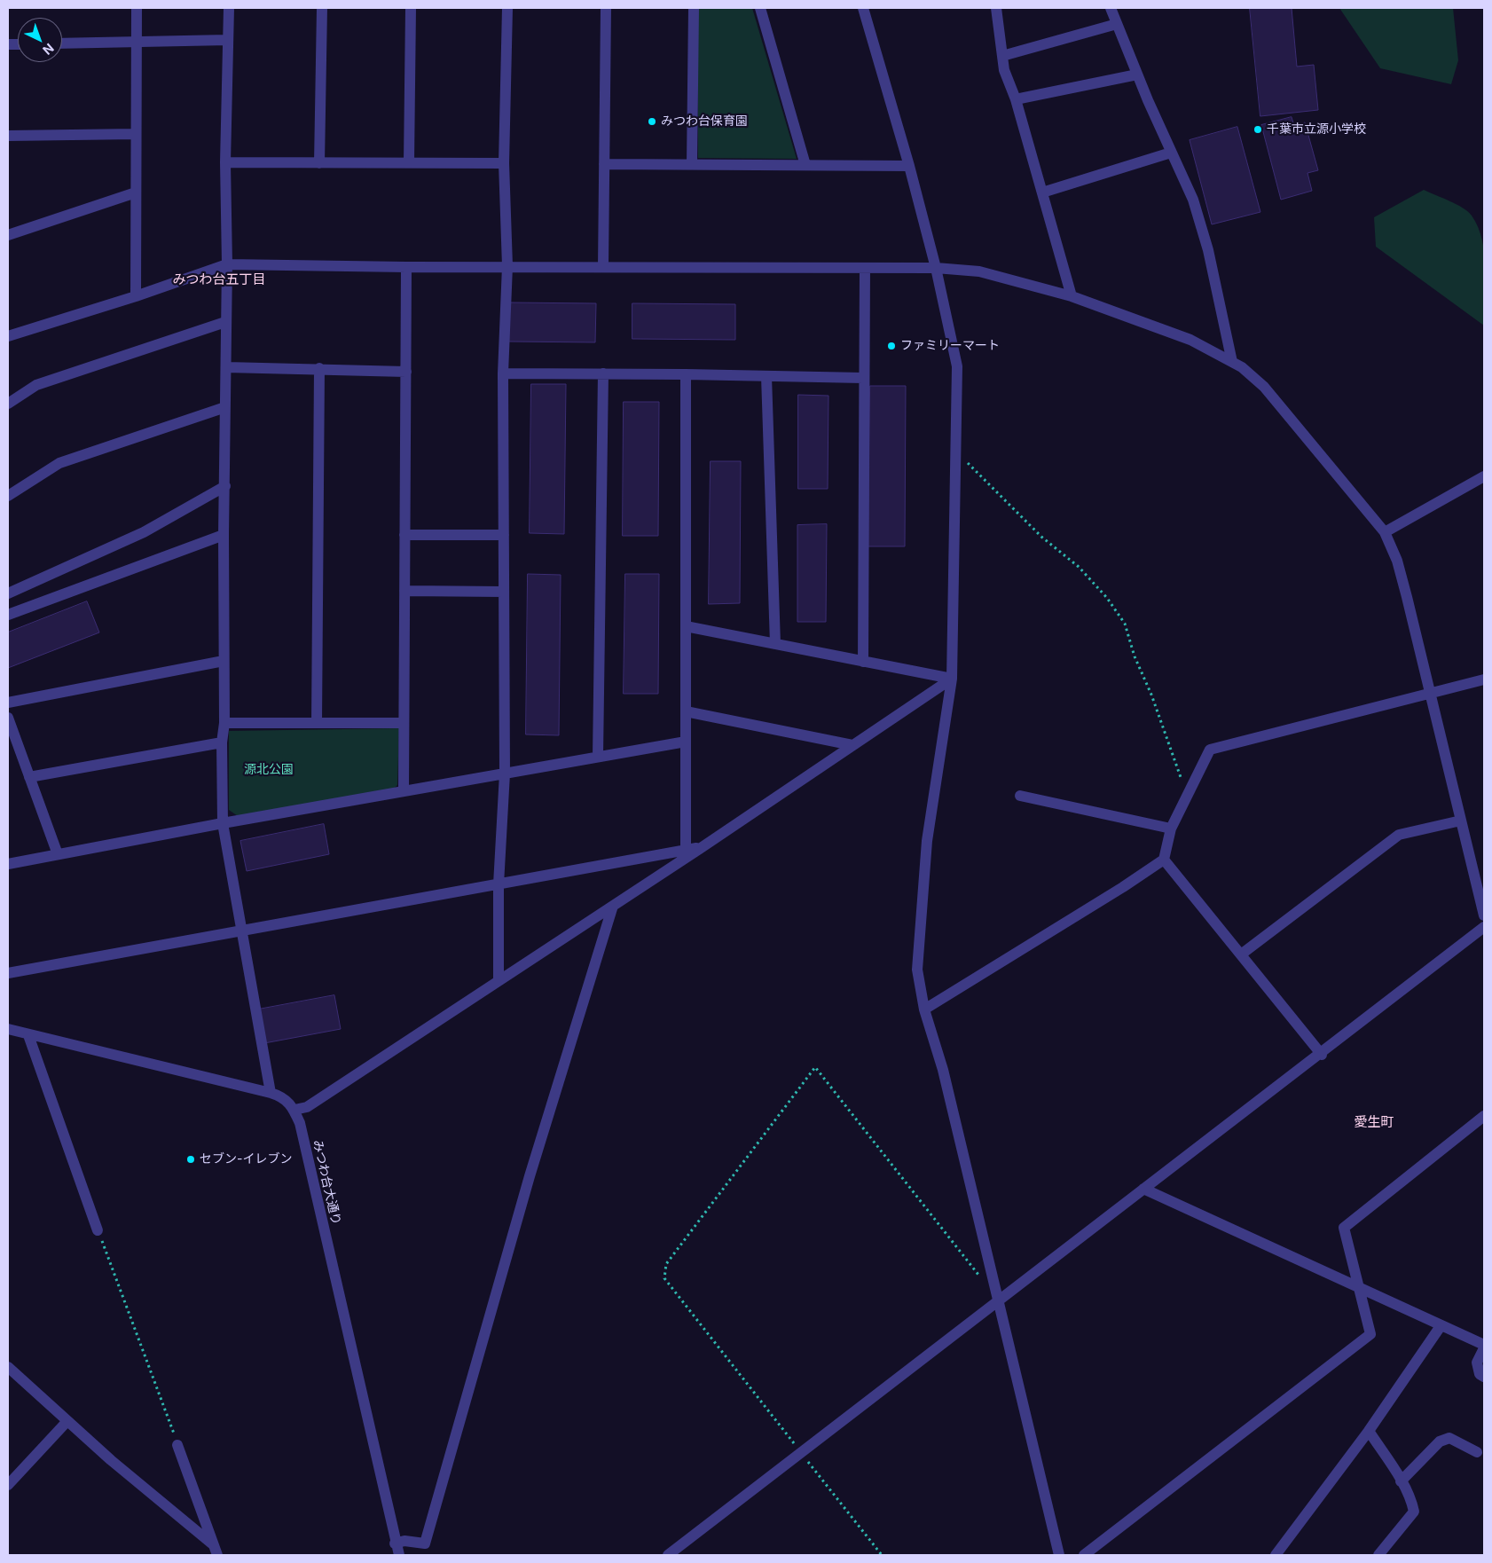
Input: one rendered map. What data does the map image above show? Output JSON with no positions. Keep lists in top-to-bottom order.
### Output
{
  "streets": {
    "street": ["みつわ台大通り"]
  },
  "districts": ["みつわ台五丁目", "愛生町"],
  "parks": ["源北公園"],
  "places": [
    "みつわ台保育園",
    "千葉市立源小学校",
    "ファミリーマート",
    "セブン-イレブン"
  ],
  "north": "bottom right"
}
